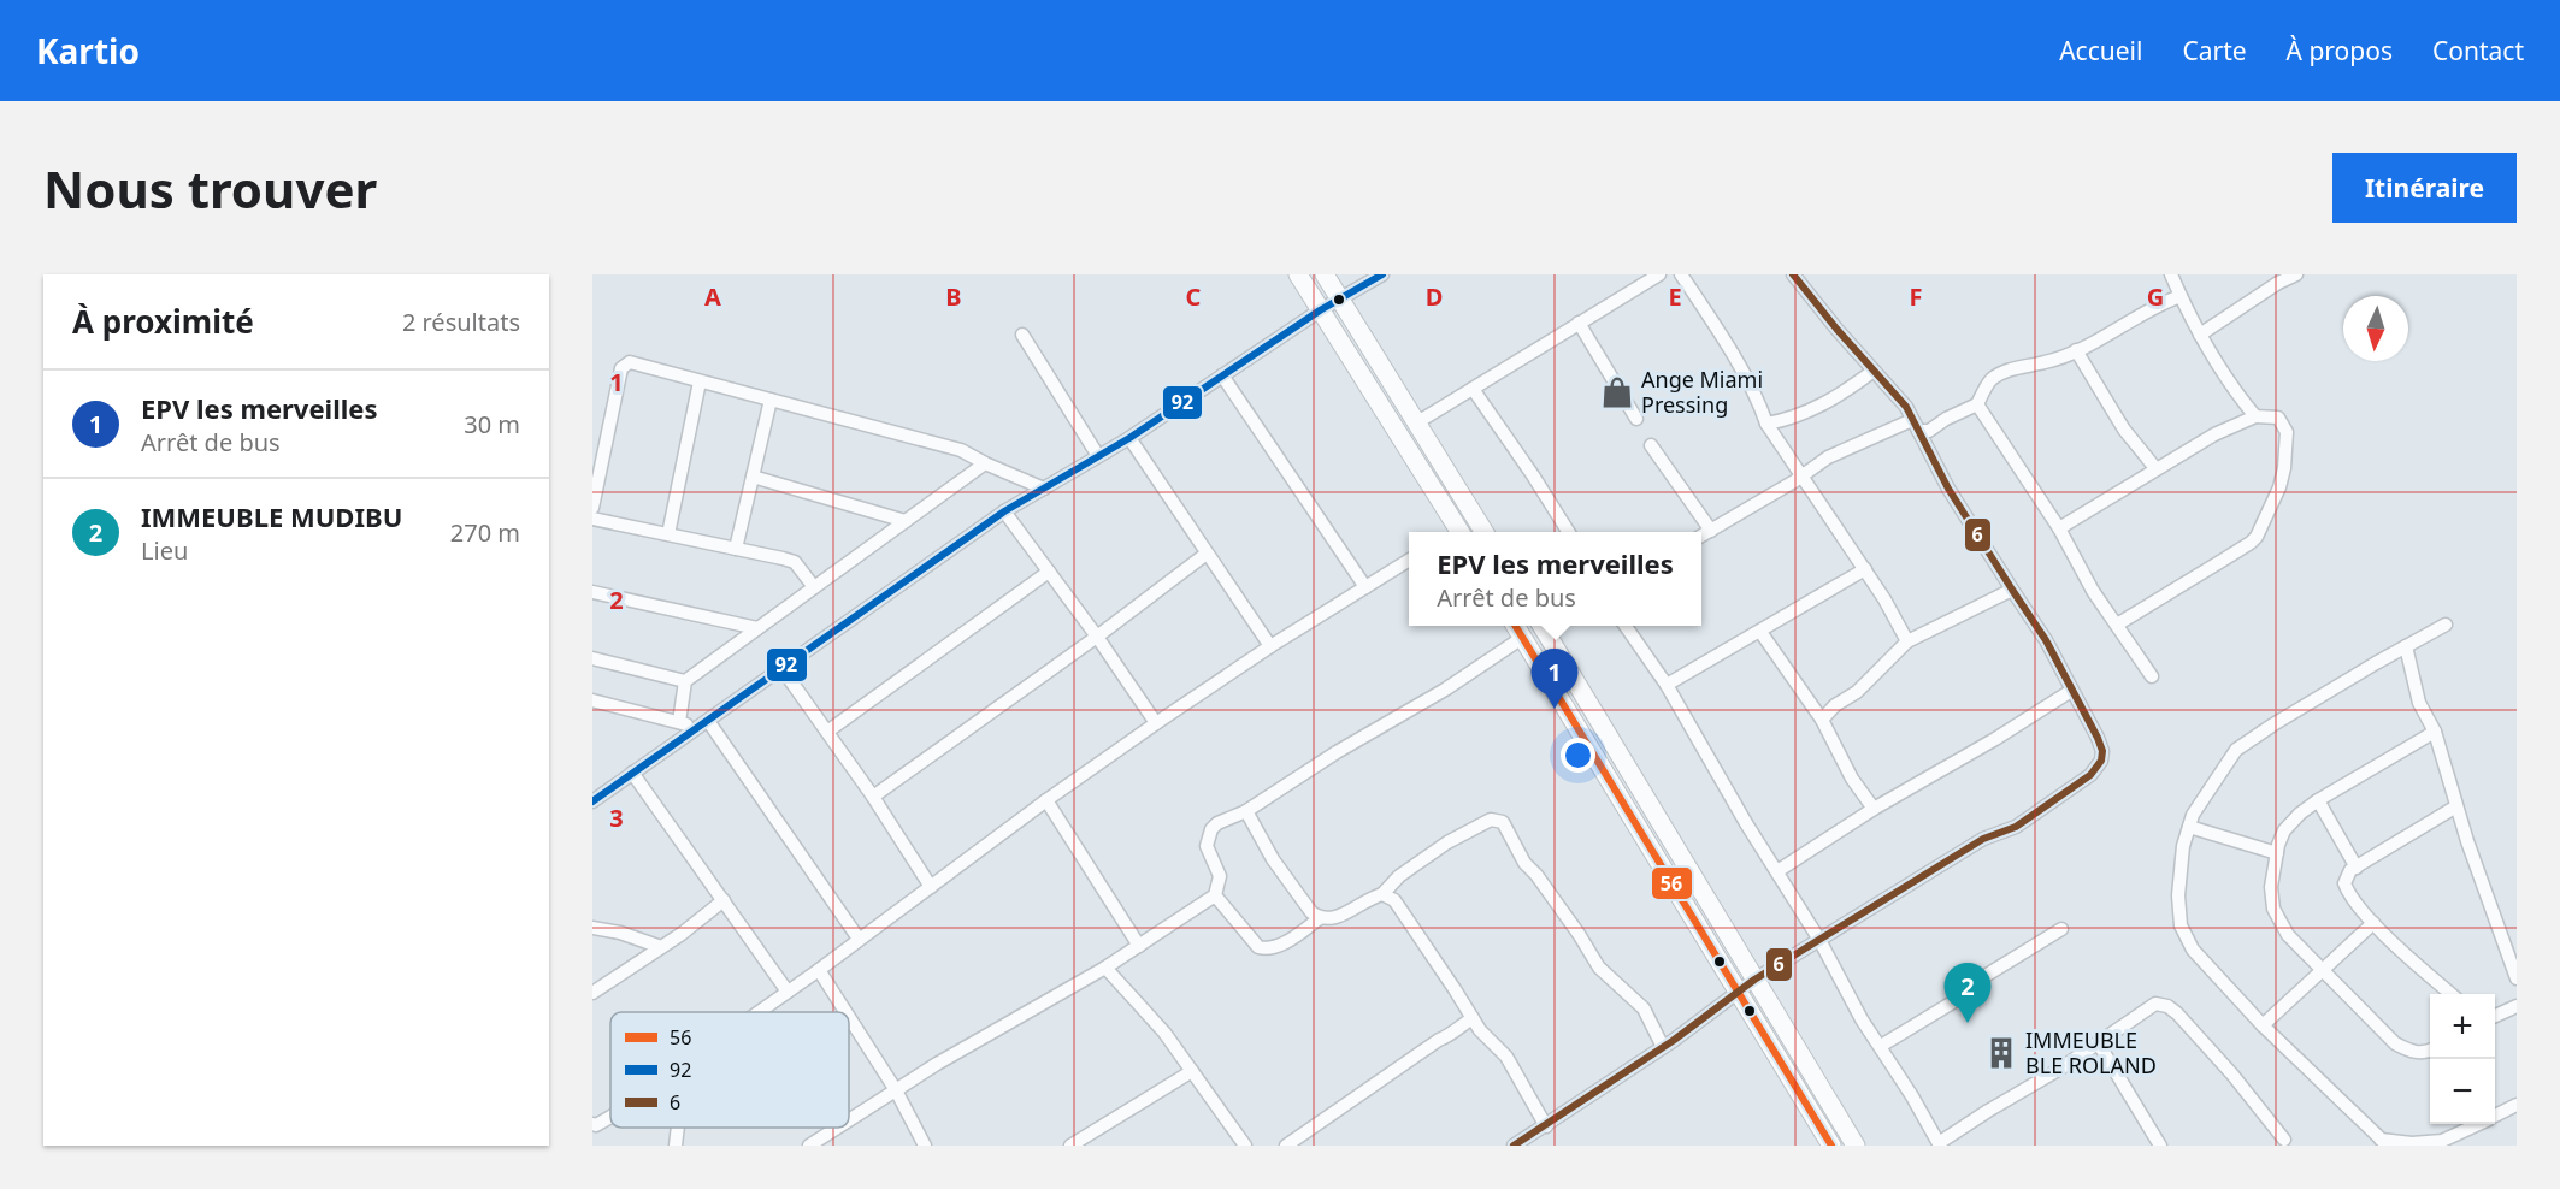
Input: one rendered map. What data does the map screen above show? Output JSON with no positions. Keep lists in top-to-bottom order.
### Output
{
  "places": {
    "shop": ["Ange Miami Pressing"],
    "building": ["IMMEUBLE BLE ROLAND"]
  },
  "lines": ["transit line 92", "transit line 6", "transit line 56"],
  "legend": ["56", "92", "6"],
  "north": "bottom",
  "page": {
    "header": "Kartio",
    "nav": [
      "Accueil",
      "Carte",
      "À propos",
      "Contact"
    ],
    "buttons": "Itinéraire",
    "title": "Nous trouver",
    "heading": ["À proximité", "2 résultats"],
    "list": [
      {
        "mark": "1",
        "name": "EPV les merveilles",
        "note": "Arrêt de bus",
        "value": "30 m"
      },
      {
        "mark": "2",
        "name": "IMMEUBLE MUDIBU",
        "note": "Lieu",
        "value": "270 m"
      }
    ],
    "popup": ["EPV les merveilles", "Arrêt de bus"],
    "pins": ["1", "2"],
    "map_buttons": ["+", "−"]
  },
  "grid": {
    "columns": [
      "A",
      "B",
      "C",
      "D",
      "E",
      "F",
      "G"
    ],
    "rows": ["1", "2", "3"]
  }
}
